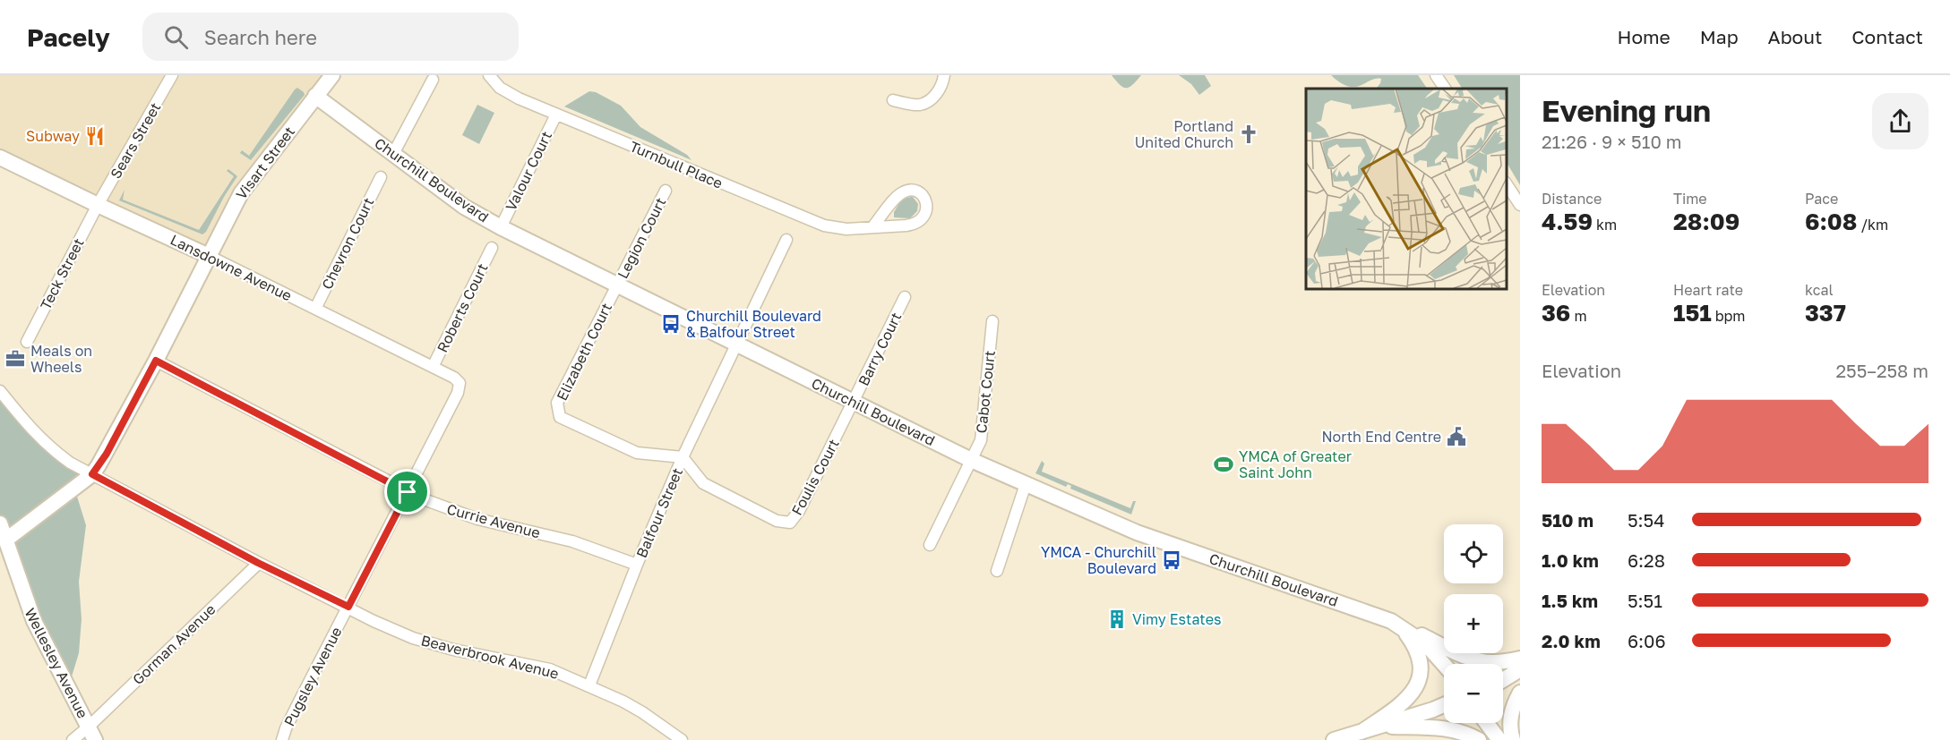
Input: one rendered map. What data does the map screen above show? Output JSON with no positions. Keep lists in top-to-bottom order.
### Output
{
  "streets": {
    "street": [
      "Sears Street",
      "Visart Street",
      "Turnbull Place",
      "Valour Court",
      "Churchill Boulevard",
      "Legion Court",
      "Chevron Court",
      "Lansdowne Avenue",
      "Teck Street",
      "Roberts Court",
      "Barry Court",
      "Elizabeth Court",
      "Cabot Court",
      "Foulis Court",
      "Balfour Street",
      "Currie Avenue",
      "Gorman Avenue",
      "Beaverbrook Avenue",
      "Wellesley Avenue",
      "Pugsley Avenue"
    ]
  },
  "crossings": [
    ["Sears Street", "Lansdowne Avenue"],
    ["Sears Street", "Teck Street"],
    ["Visart Street", "Churchill Boulevard"],
    ["Visart Street", "Lansdowne Avenue"],
    ["Visart Street", "Currie Avenue"],
    ["Visart Street", "Beaverbrook Avenue"],
    ["Visart Street", "Wellesley Avenue"],
    ["Turnbull Place", "Valour Court"],
    ["Valour Court", "Churchill Boulevard"],
    ["Churchill Boulevard", "Legion Court"],
    ["Churchill Boulevard", "Barry Court"],
    ["Churchill Boulevard", "Elizabeth Court"],
    ["Churchill Boulevard", "Cabot Court"],
    ["Churchill Boulevard", "Foulis Court"],
    ["Churchill Boulevard", "Balfour Street"],
    ["Legion Court", "Elizabeth Court"],
    ["Chevron Court", "Lansdowne Avenue"],
    ["Lansdowne Avenue", "Teck Street"],
    ["Lansdowne Avenue", "Roberts Court"],
    ["Lansdowne Avenue", "Pugsley Avenue"],
    ["Barry Court", "Foulis Court"],
    ["Elizabeth Court", "Foulis Court"],
    ["Elizabeth Court", "Balfour Street"],
    ["Foulis Court", "Balfour Street"],
    ["Balfour Street", "Currie Avenue"],
    ["Balfour Street", "Beaverbrook Avenue"],
    ["Currie Avenue", "Pugsley Avenue"],
    ["Gorman Avenue", "Beaverbrook Avenue"],
    ["Gorman Avenue", "Wellesley Avenue"],
    ["Beaverbrook Avenue", "Pugsley Avenue"]
  ],
  "places": {
    "church": ["Portland United Church"],
    "restaurant": ["Subway"],
    "bus stop": ["Churchill Boulevard & Balfour Street", "YMCA - Churchill Boulevard"],
    "office": ["Meals on Wheels"],
    "public building": ["North End Centre"],
    "sports": ["YMCA of Greater Saint John"],
    "building": ["Vimy Estates"]
  },
  "page": {
    "header": "Pacely",
    "search": "Search here",
    "nav": [
      "Home",
      "Map",
      "About",
      "Contact"
    ],
    "heading": ["Evening run", "21:26 · 9 × 510 m"],
    "stats": [
      ["Distance", "4.59 km"],
      ["Time", "28:09"],
      ["Pace", "6:08 /km"],
      ["Elevation", "36 m"],
      ["Heart rate", "151 bpm"],
      ["kcal", "337"]
    ],
    "chart": ["Elevation", "255–258 m"],
    "list": [
      {
        "name": "510 m",
        "note": "5:54"
      },
      {
        "name": "1.0 km",
        "note": "6:28"
      },
      {
        "name": "1.5 km",
        "note": "5:51"
      },
      {
        "name": "2.0 km",
        "note": "6:06"
      }
    ],
    "map_buttons": ["+", "−"]
  }
}
